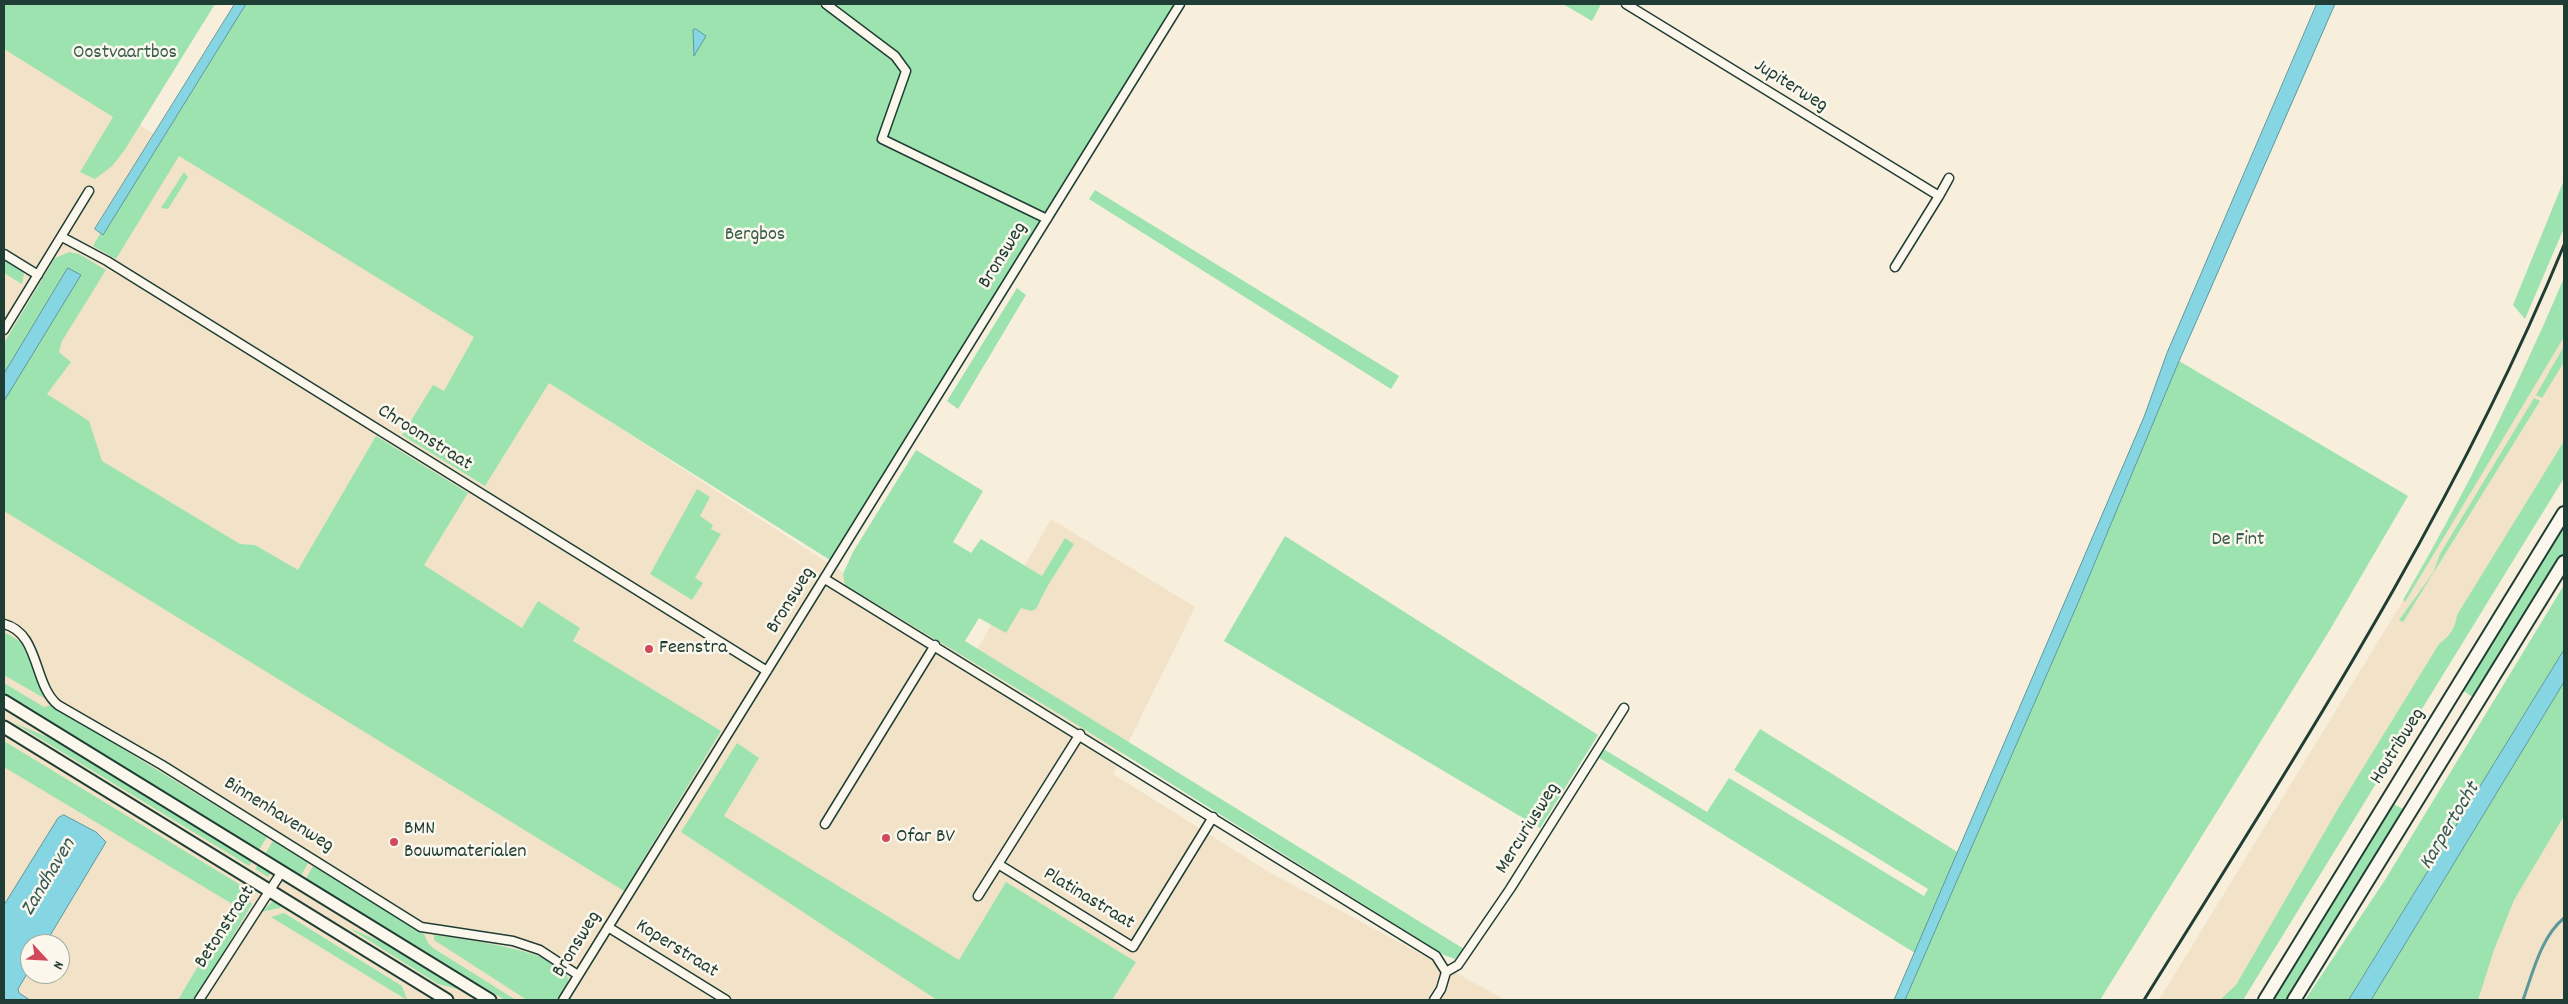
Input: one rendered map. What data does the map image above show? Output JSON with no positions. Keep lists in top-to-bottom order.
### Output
{
  "streets": {
    "main road": ["Houtribweg"],
    "street": [
      "Jupiterweg",
      "Bronsweg",
      "Chroomstraat",
      "Binnenhavenweg",
      "Mercuriusweg",
      "Platinastraat",
      "Betonstraat",
      "Koperstraat"
    ]
  },
  "crossings": [
    ["Bronsweg", "Chroomstraat"],
    ["Bronsweg", "Binnenhavenweg"],
    ["Bronsweg", "Koperstraat"]
  ],
  "water": ["Karpertocht", "Zandhaven"],
  "parks": ["Oostvaartbos", "Bergbos", "De Fint"],
  "places": ["Feenstra", "Ofar BV", "BMN Bouwmaterialen"],
  "north": "bottom right"
}
